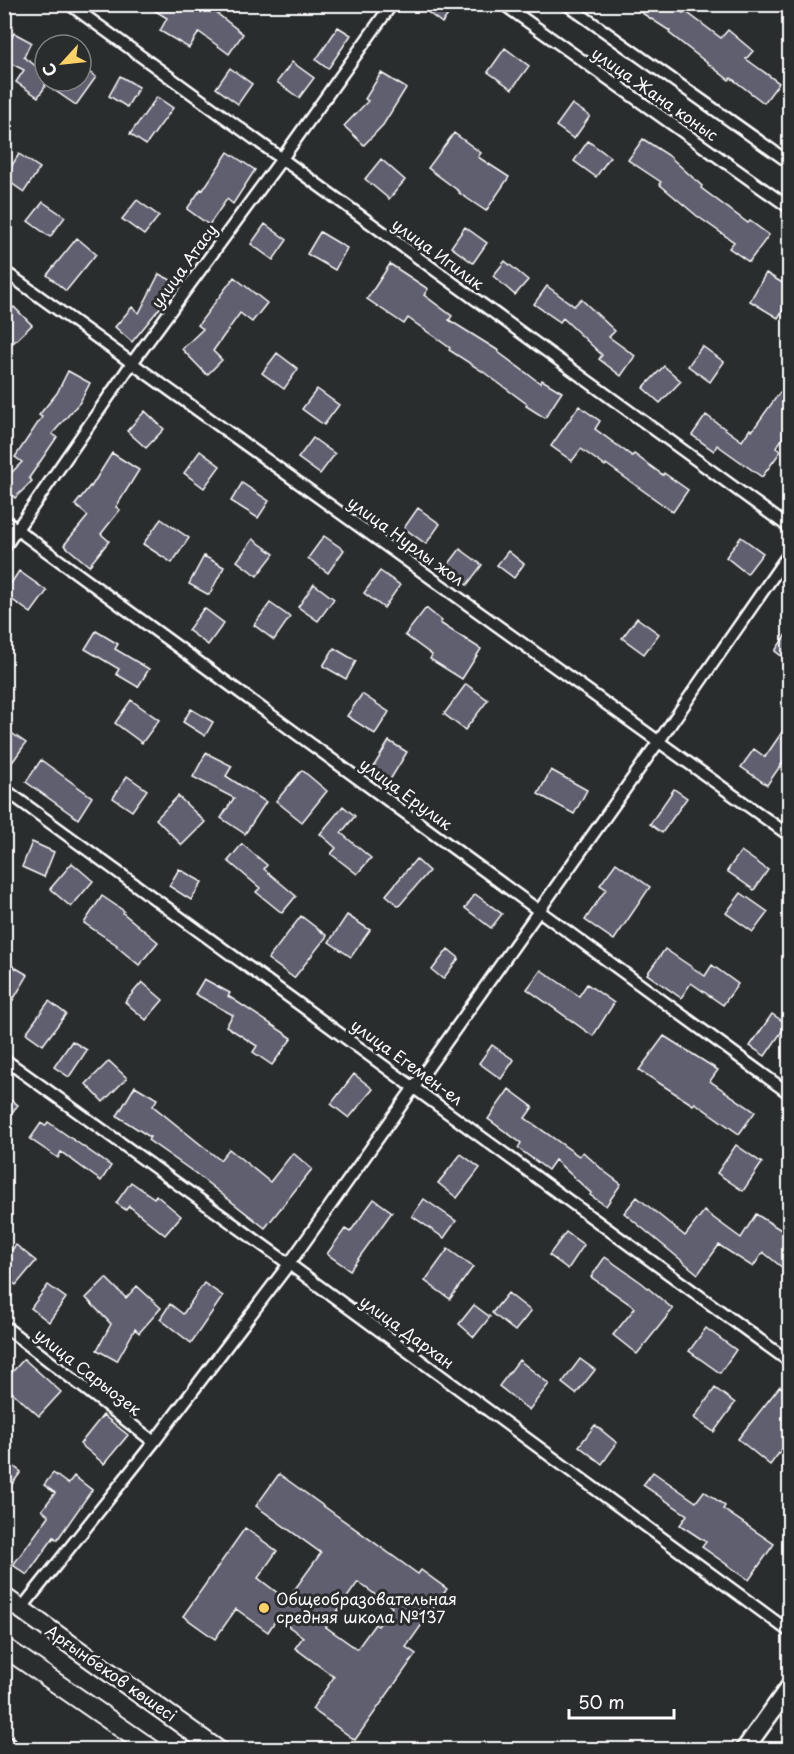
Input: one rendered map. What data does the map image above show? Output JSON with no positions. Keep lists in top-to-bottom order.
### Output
{
  "streets": {
    "main road": ["Арғынбеков көшесі"],
    "street": [
      "улица Жана коныс",
      "улица Игилик",
      "улица Атасу",
      "улица Нурлы жол",
      "улица Ерулик",
      "улица Егемен-ел",
      "улица Дархан",
      "улица Сарыозек"
    ]
  },
  "crossings": [
    ["улица Игилик", "улица Атасу"],
    ["улица Атасу", "улица Нурлы жол"],
    ["улица Атасу", "улица Ерулик"]
  ],
  "places": ["Общеобразовательная средняя школа №137"],
  "scale_bar": "50 m",
  "north": "bottom left"
}
